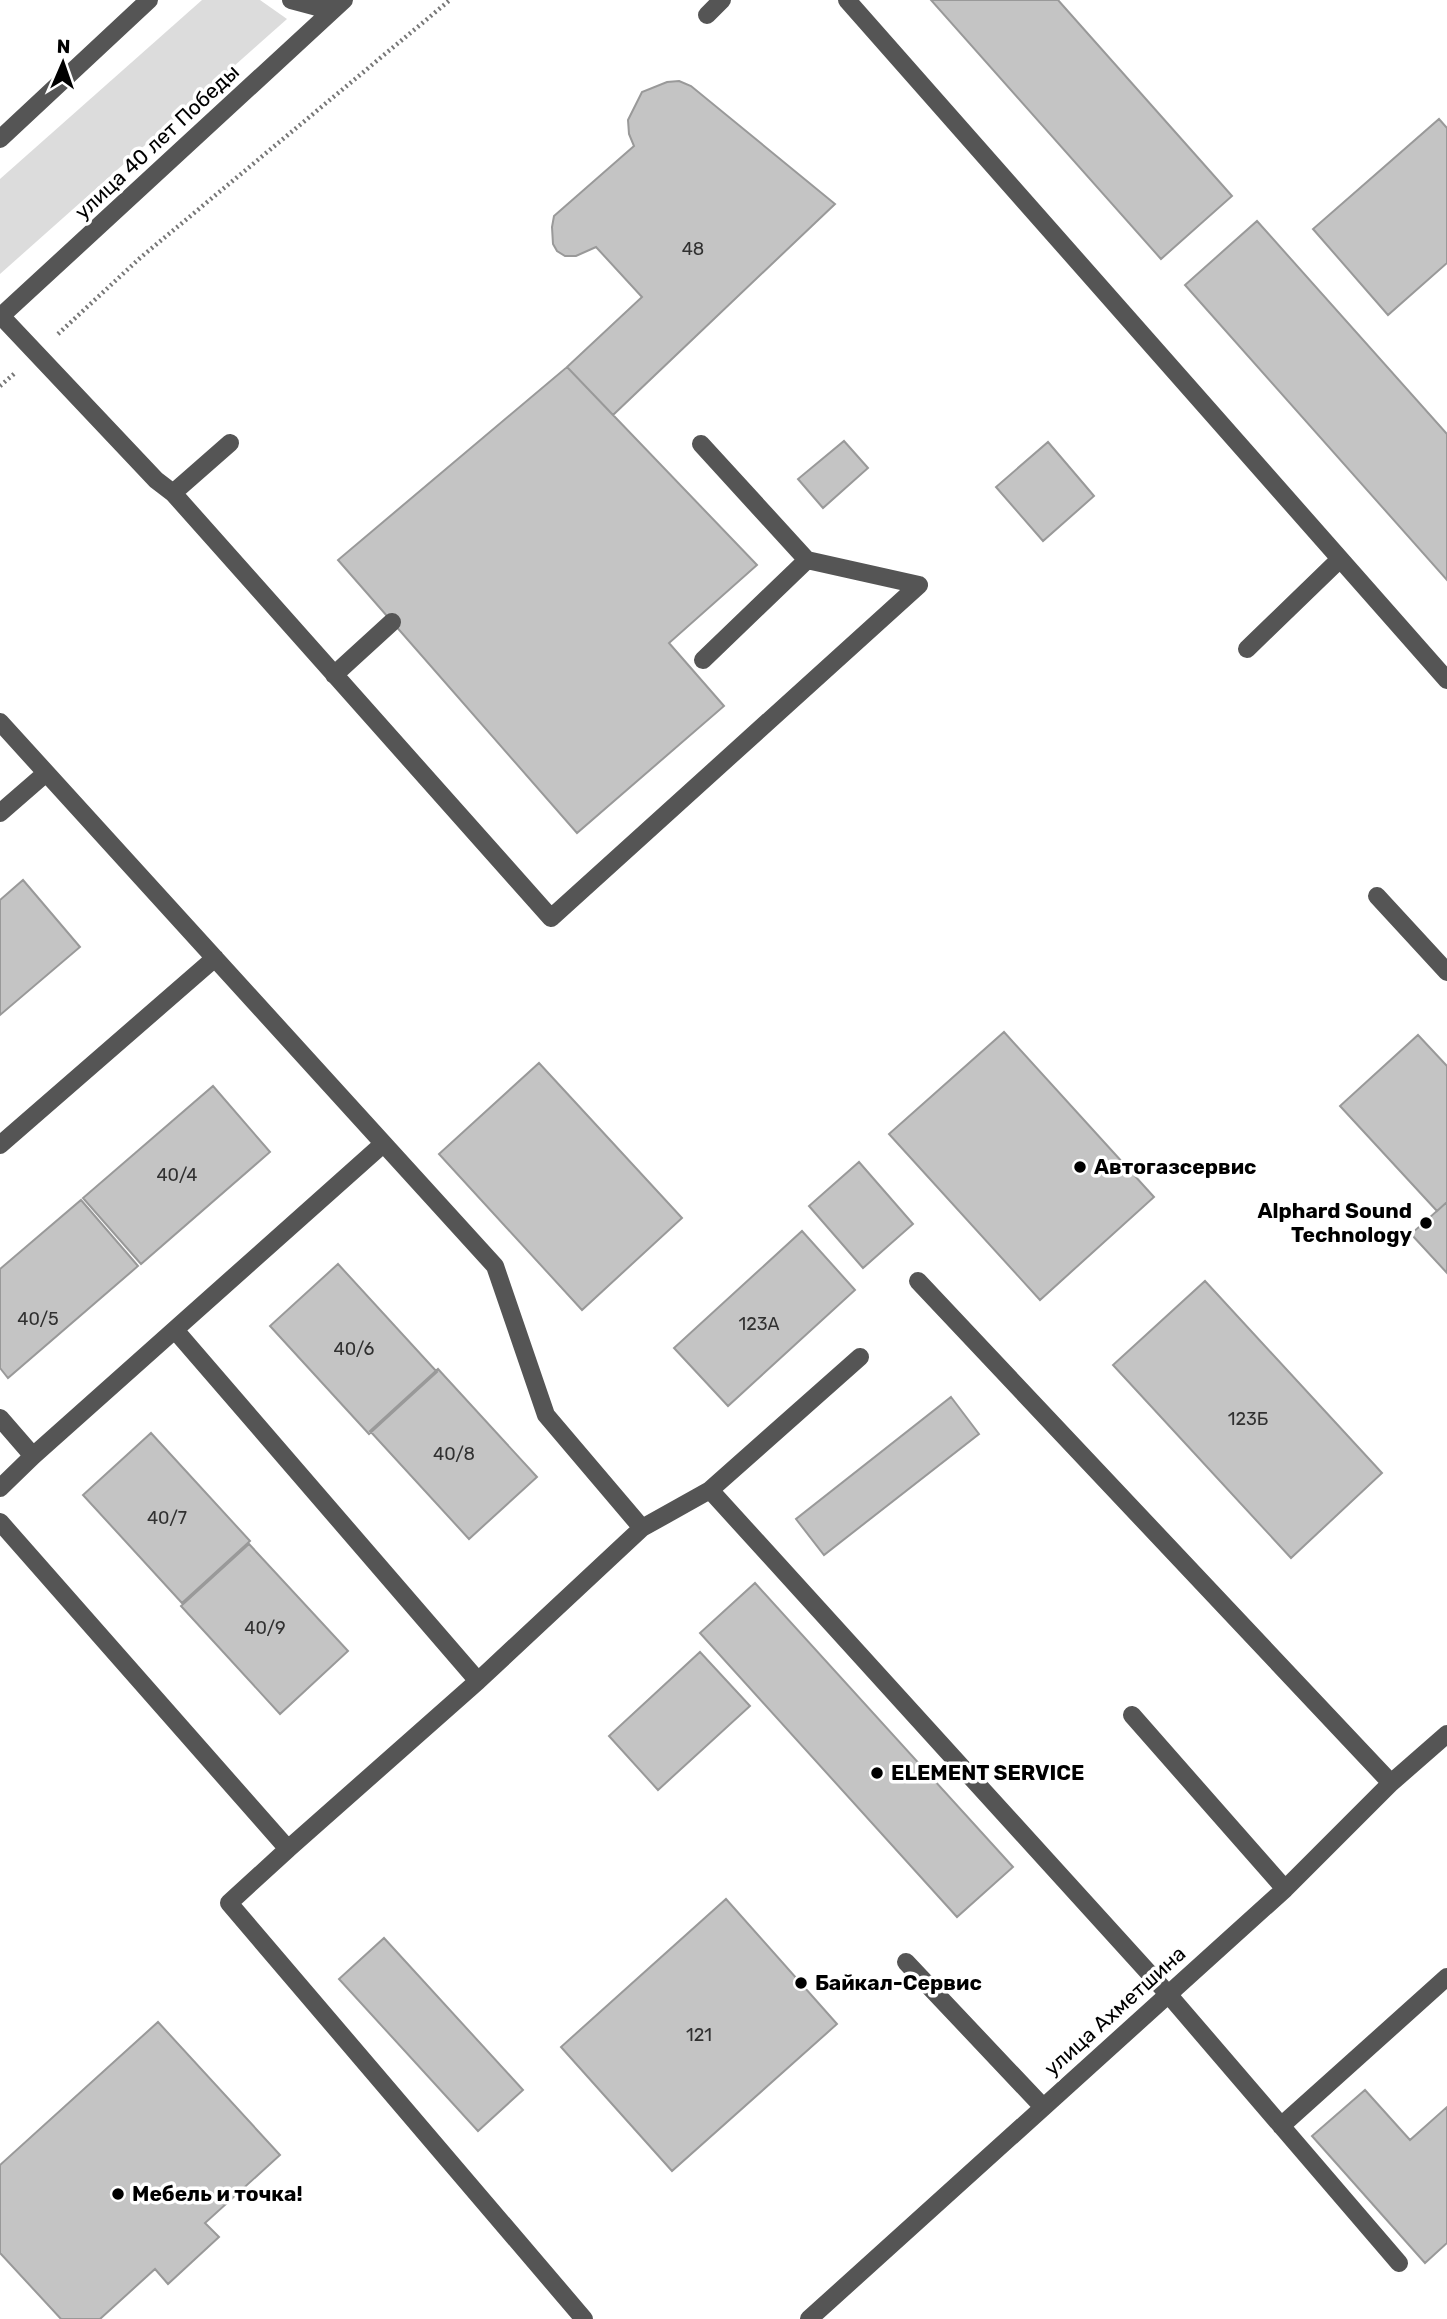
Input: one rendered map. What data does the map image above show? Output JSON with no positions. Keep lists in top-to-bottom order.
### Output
{
  "streets": {
    "street": ["улица 40 лет Победы", "улица Ахметшина"]
  },
  "places": [
    "Автогазсервис",
    "Alphard Sound Technology",
    "ELEMENT SERVICE",
    "Байкал-Сервис",
    "Мебель и точка!"
  ],
  "house_numbers": [
    "48",
    "40/4",
    "40/5",
    "123А",
    "40/6",
    "123Б",
    "40/8",
    "40/7",
    "40/9",
    "121"
  ],
  "north": "top"
}
